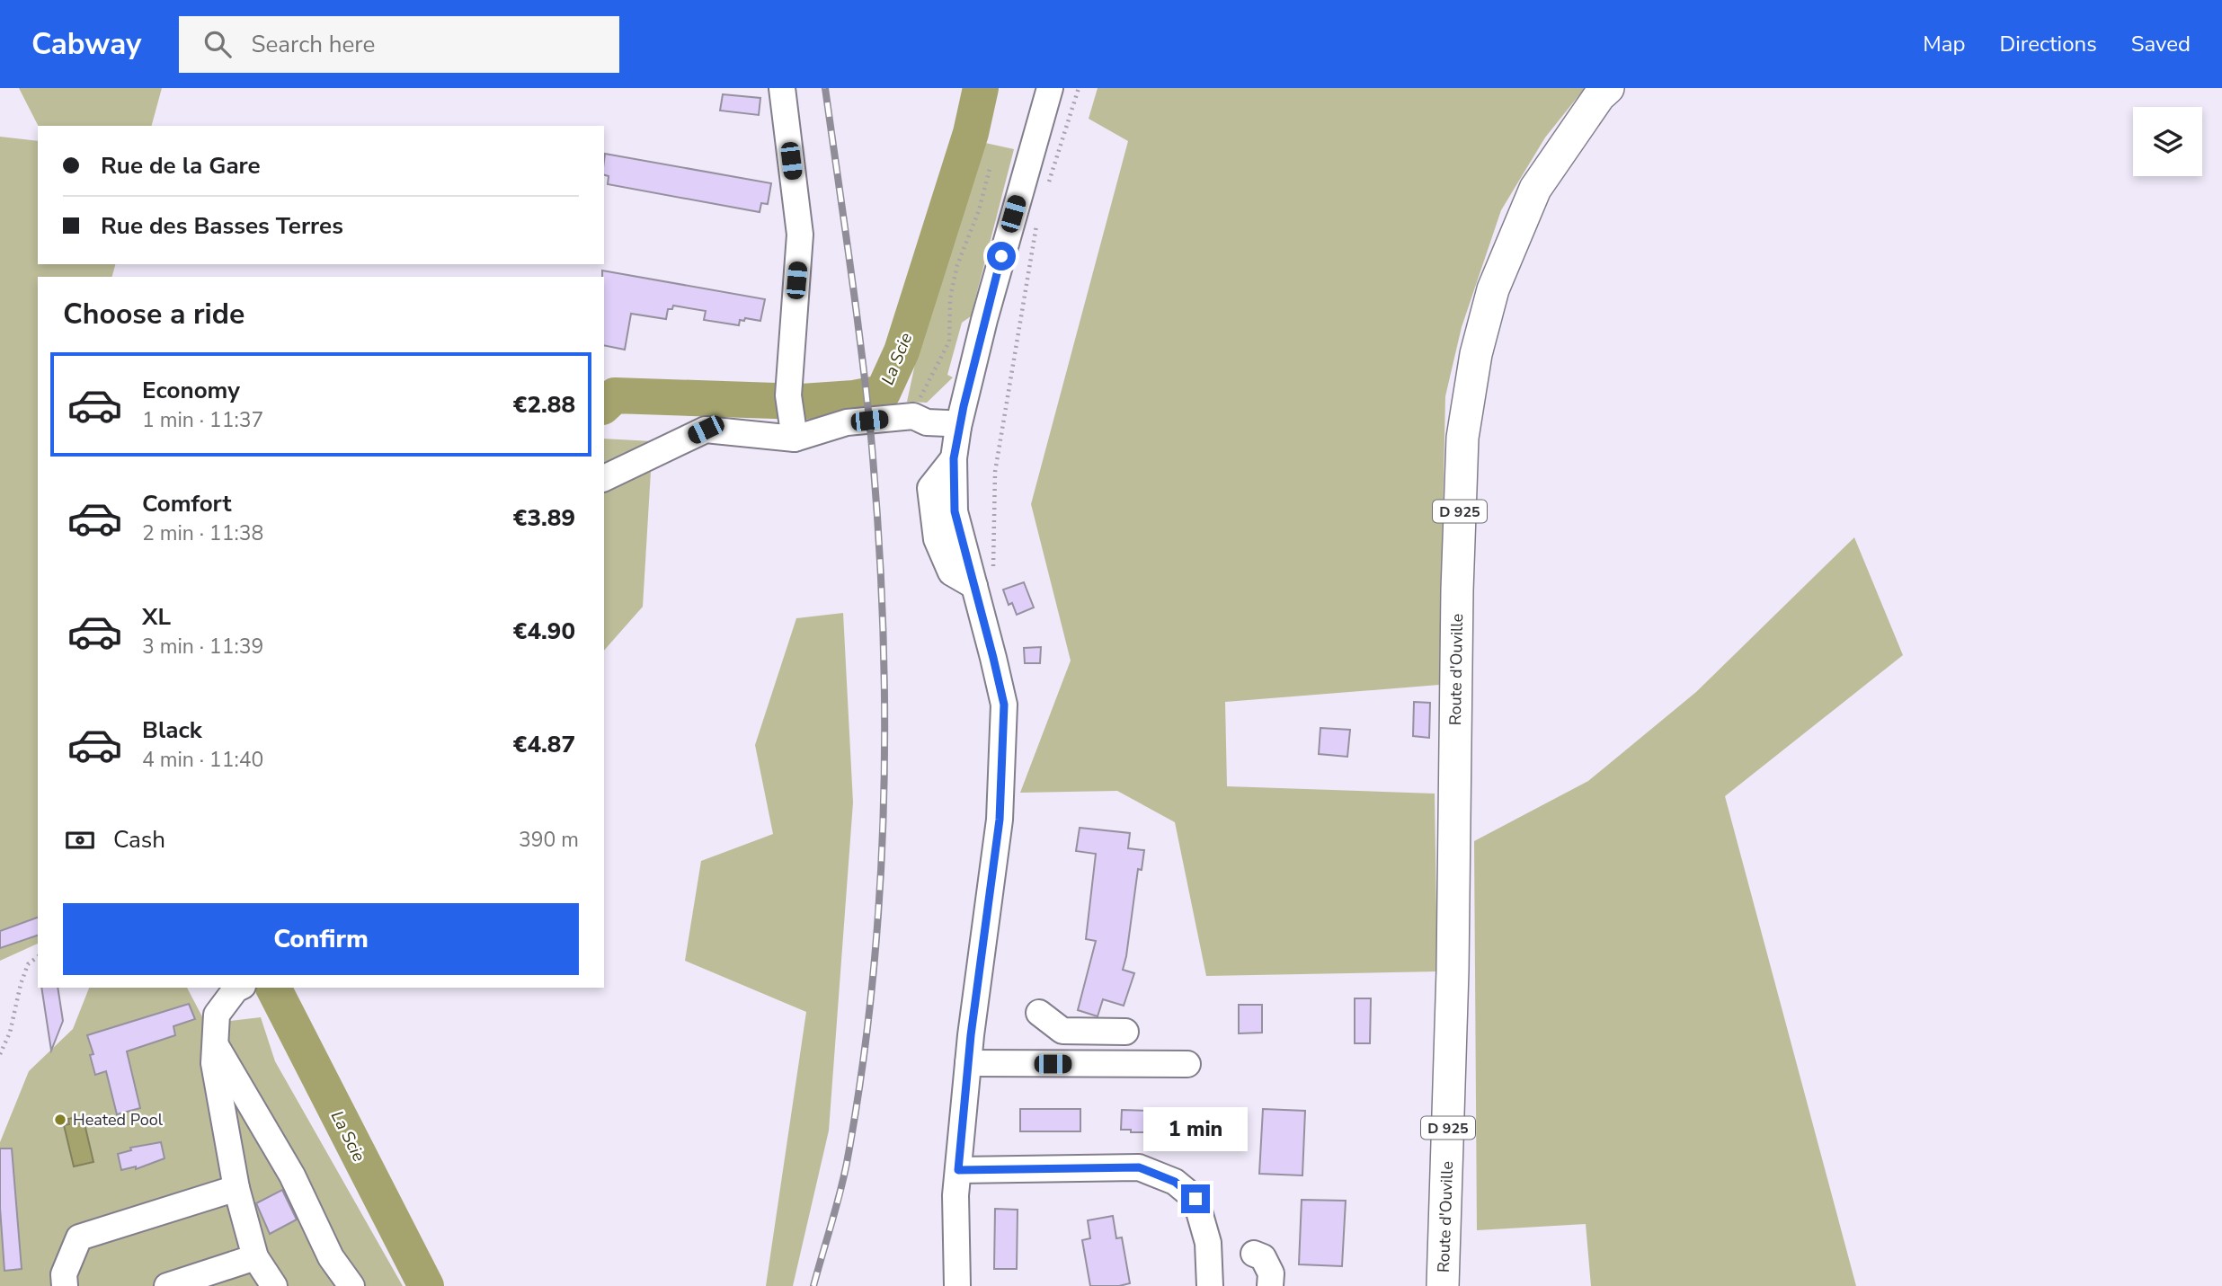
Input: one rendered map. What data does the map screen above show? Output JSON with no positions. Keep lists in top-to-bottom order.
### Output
{
  "streets": {
    "main road": ["D 925", "Route d'Ouville"]
  },
  "water": ["La Scie"],
  "places": ["Heated Pool"],
  "page": {
    "header": "Cabway",
    "search": "Search here",
    "nav": ["Map", "Directions", "Saved"],
    "banner": ["Rue de la Gare", "Rue des Basses Terres"],
    "heading": "Choose a ride",
    "list": [
      {
        "name": "Economy",
        "note": "1 min · 11:37",
        "value": "€2.88"
      },
      {
        "name": "Comfort",
        "note": "2 min · 11:38",
        "value": "€3.89"
      },
      {
        "name": "XL",
        "note": "3 min · 11:39",
        "value": "€4.90"
      },
      {
        "name": "Black",
        "note": "4 min · 11:40",
        "value": "€4.87"
      }
    ],
    "pay": ["Cash", "390 m"],
    "buttons": "Confirm",
    "bubble": "1 min"
  }
}
